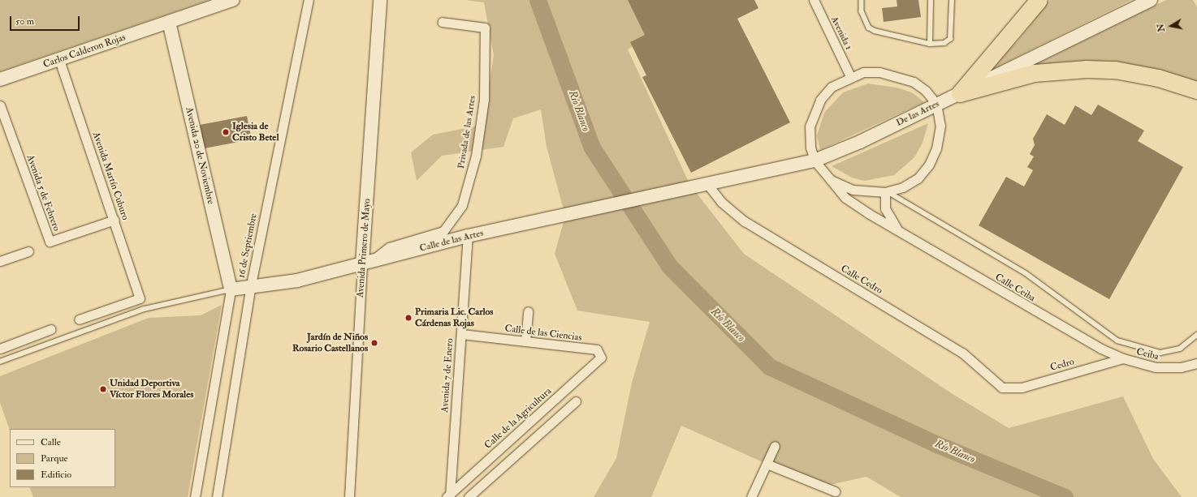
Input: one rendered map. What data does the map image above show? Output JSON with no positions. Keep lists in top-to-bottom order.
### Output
{
  "streets": {
    "street": [
      "Avenida 1",
      "Carlos Calderon Rojas",
      "De las Artes",
      "Privada de las Artes",
      "Avenida 20 de Noviembre",
      "Avenida Martín Cuburo",
      "Avenida 5 de Febrero",
      "Calle de las Artes",
      "16 de Septiembre",
      "Avenida Primero de Mayo",
      "Calle Cedro",
      "Calle Ceiba",
      "Calle de las Ciencias",
      "Ceiba",
      "Cedro",
      "Avenida 7 de Enero",
      "Calle de la Agricultura"
    ]
  },
  "crossings": [
    ["Carlos Calderon Rojas", "Avenida 20 de Noviembre"],
    ["Carlos Calderon Rojas", "Avenida Martín Cuburo"],
    ["De las Artes", "Calle de las Artes"],
    ["De las Artes", "Calle Cedro"],
    ["De las Artes", "Calle Ceiba"],
    ["Privada de las Artes", "Calle de las Artes"],
    ["Privada de las Artes", "Avenida Primero de Mayo"],
    ["Avenida 20 de Noviembre", "Calle de las Artes"],
    ["Avenida Martín Cuburo", "Avenida 5 de Febrero"],
    ["Calle de las Artes", "16 de Septiembre"],
    ["Calle de las Artes", "Avenida Primero de Mayo"],
    ["Calle de las Artes", "Avenida 7 de Enero"],
    ["Calle Cedro", "Cedro"],
    ["Calle Ceiba", "Ceiba"],
    ["Calle Ceiba", "Cedro"],
    ["Calle de las Ciencias", "Avenida 7 de Enero"],
    ["Calle de las Ciencias", "Calle de la Agricultura"],
    ["Ceiba", "Cedro"],
    ["Avenida 7 de Enero", "Calle de la Agricultura"]
  ],
  "water": ["Río Blanco"],
  "places": [
    "Iglesia de Cristo Betel",
    "Primaria Lic. Carlos Cárdenas Rojas",
    "Jardín de Niños Rosario Castellanos",
    "Unidad Deportiva Víctor Flores Morales"
  ],
  "legend": ["Calle", "Parque", "Edificio"],
  "scale_bar": "50 m",
  "north": "left"
}
